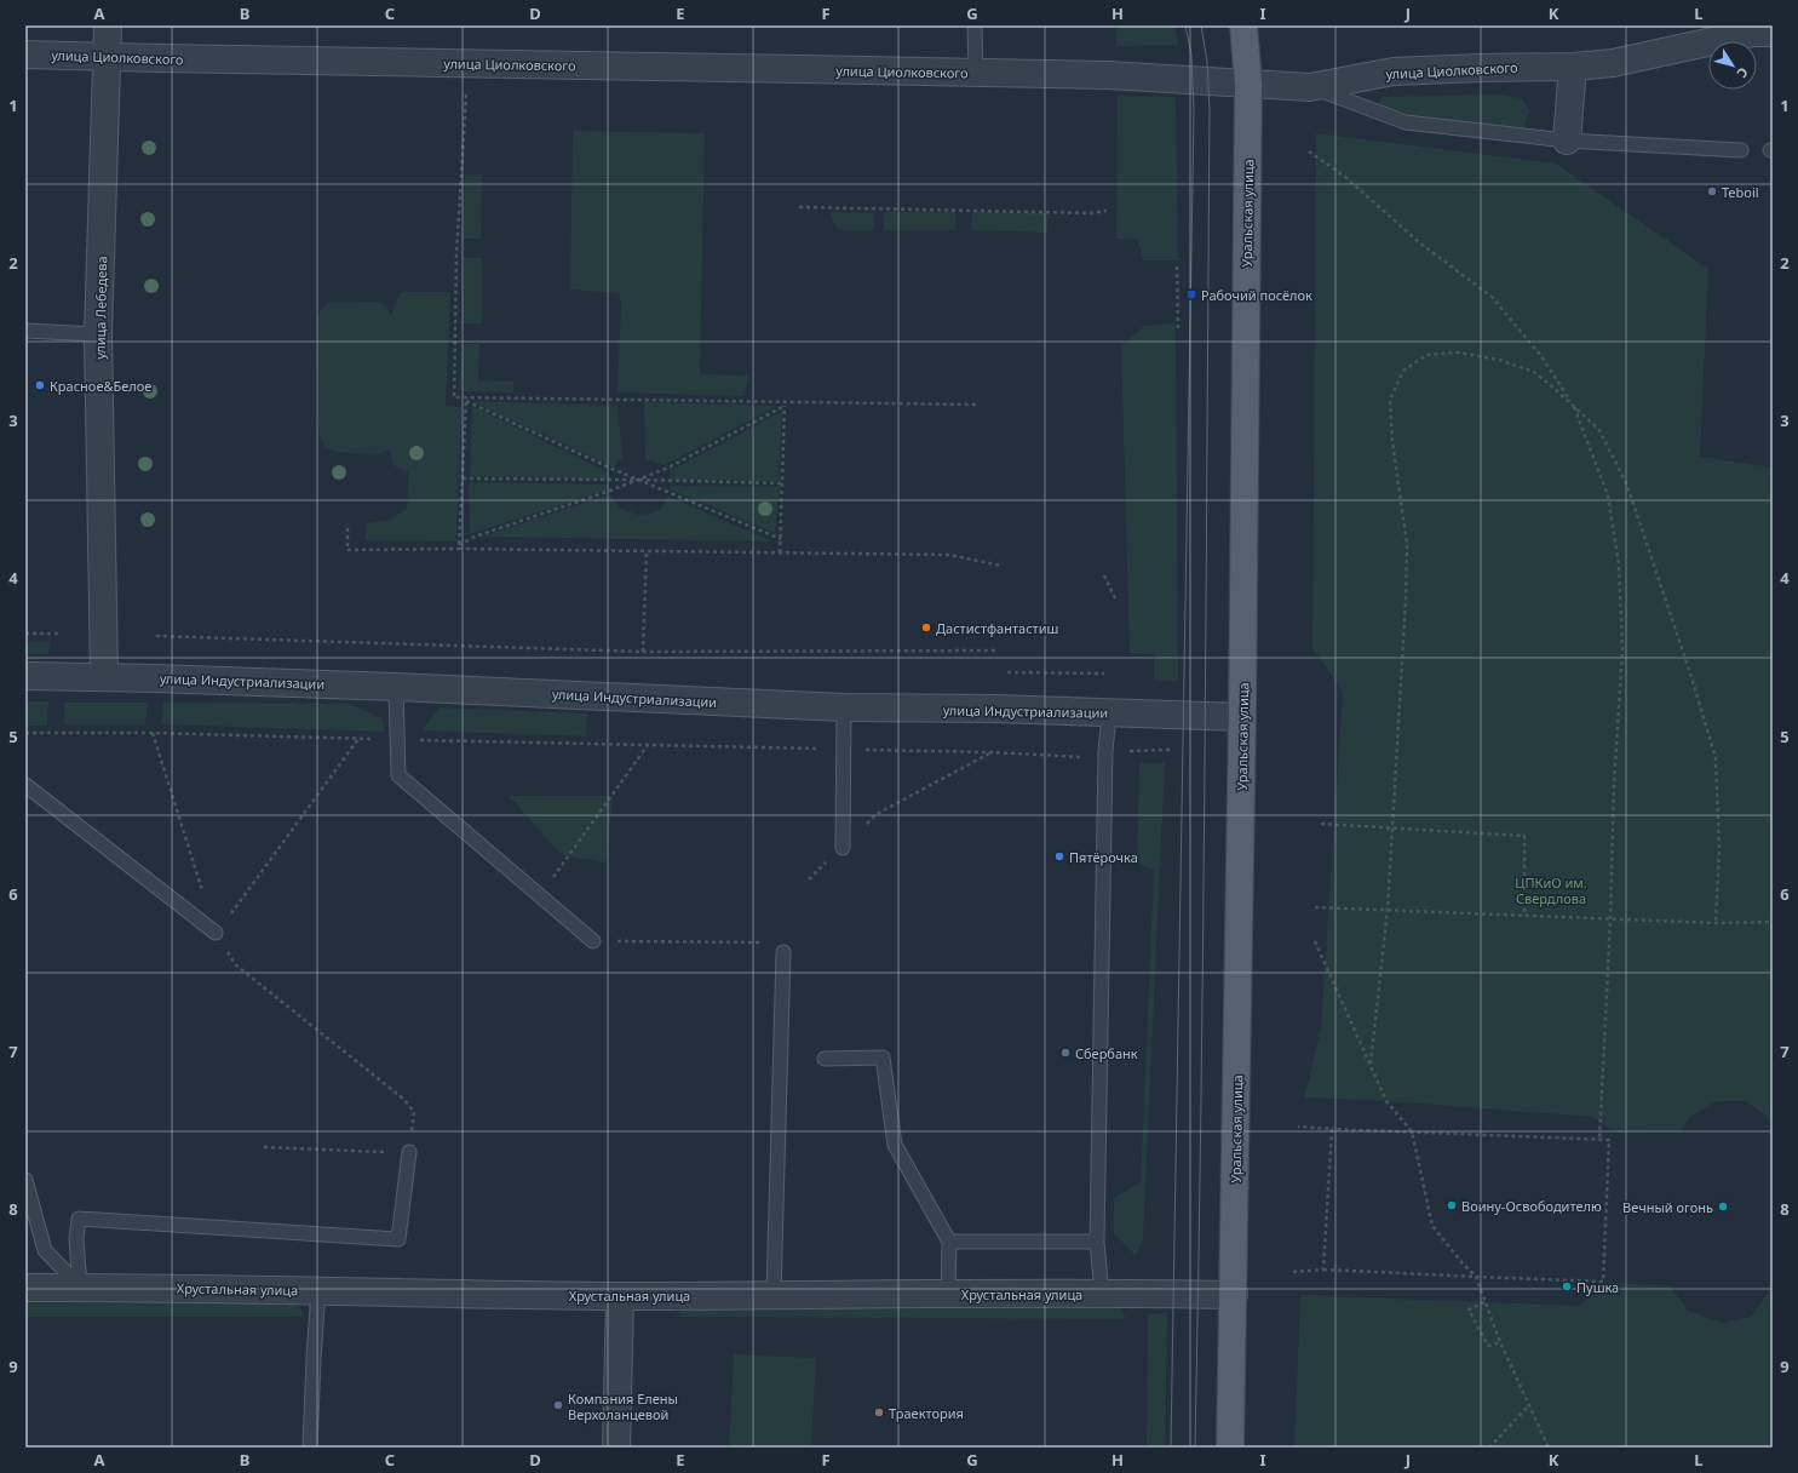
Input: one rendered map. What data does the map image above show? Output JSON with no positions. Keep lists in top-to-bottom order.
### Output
{
  "streets": {
    "main road": ["Уральская улица"],
    "street": [
      "улица Циолковского",
      "улица Лебедева",
      "улица Индустриализации",
      "Хрустальная улица"
    ]
  },
  "crossings": [
    ["улица Циолковского", "Уральская улица"],
    ["улица Циолковского", "улица Лебедева"],
    ["Уральская улица", "улица Индустриализации"],
    ["Уральская улица", "Хрустальная улица"],
    ["улица Лебедева", "улица Индустриализации"]
  ],
  "parks": ["ЦПКиО им. Свердлова"],
  "places": {
    "other": [
      "Teboil",
      "Красное&Белое",
      "Дастистфантастиш",
      "Пятёрочка",
      "Сбербанк",
      "Воину-Освободителю",
      "Вечный огонь",
      "Пушка",
      "Компания Елены Верхоланцевой",
      "Траектория"
    ],
    "transit": ["Рабочий посёлок"]
  },
  "north": "bottom right",
  "grid": {
    "columns": [
      "A",
      "B",
      "C",
      "D",
      "E",
      "F",
      "G",
      "H",
      "I",
      "J",
      "K",
      "L"
    ],
    "rows": [
      "1",
      "2",
      "3",
      "4",
      "5",
      "6",
      "7",
      "8",
      "9"
    ]
  }
}
